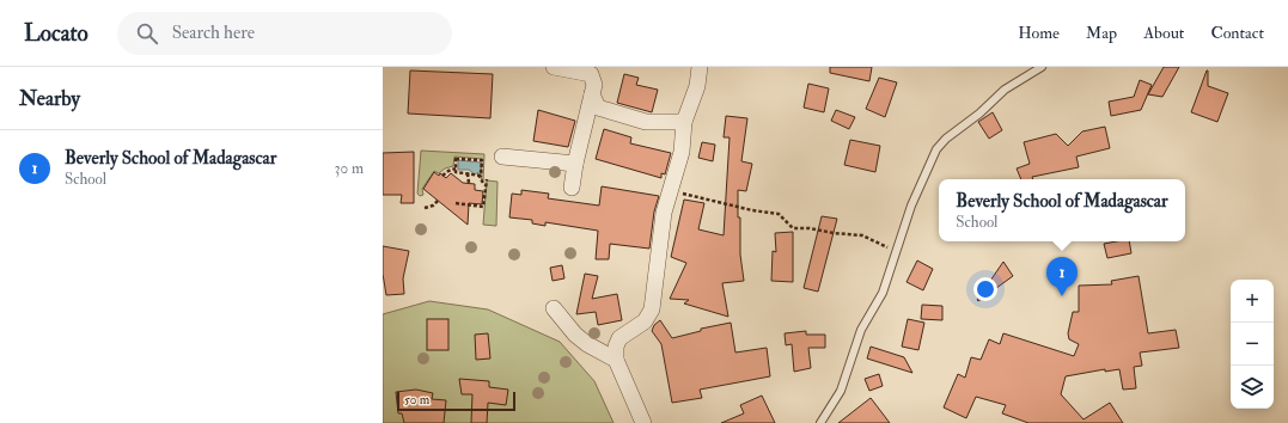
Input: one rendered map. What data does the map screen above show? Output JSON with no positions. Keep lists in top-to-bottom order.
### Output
{
  "scale_bar": "50 m",
  "page": {
    "header": "Locato",
    "search": "Search here",
    "nav": [
      "Home",
      "Map",
      "About",
      "Contact"
    ],
    "heading": "Nearby",
    "list": [
      {
        "mark": "1",
        "name": "Beverly School of Madagascar",
        "note": "School",
        "value": "30 m"
      }
    ],
    "popup": ["Beverly School of Madagascar", "School"],
    "pins": "1",
    "map_buttons": ["+", "−"],
    "scale": "50 m"
  }
}
